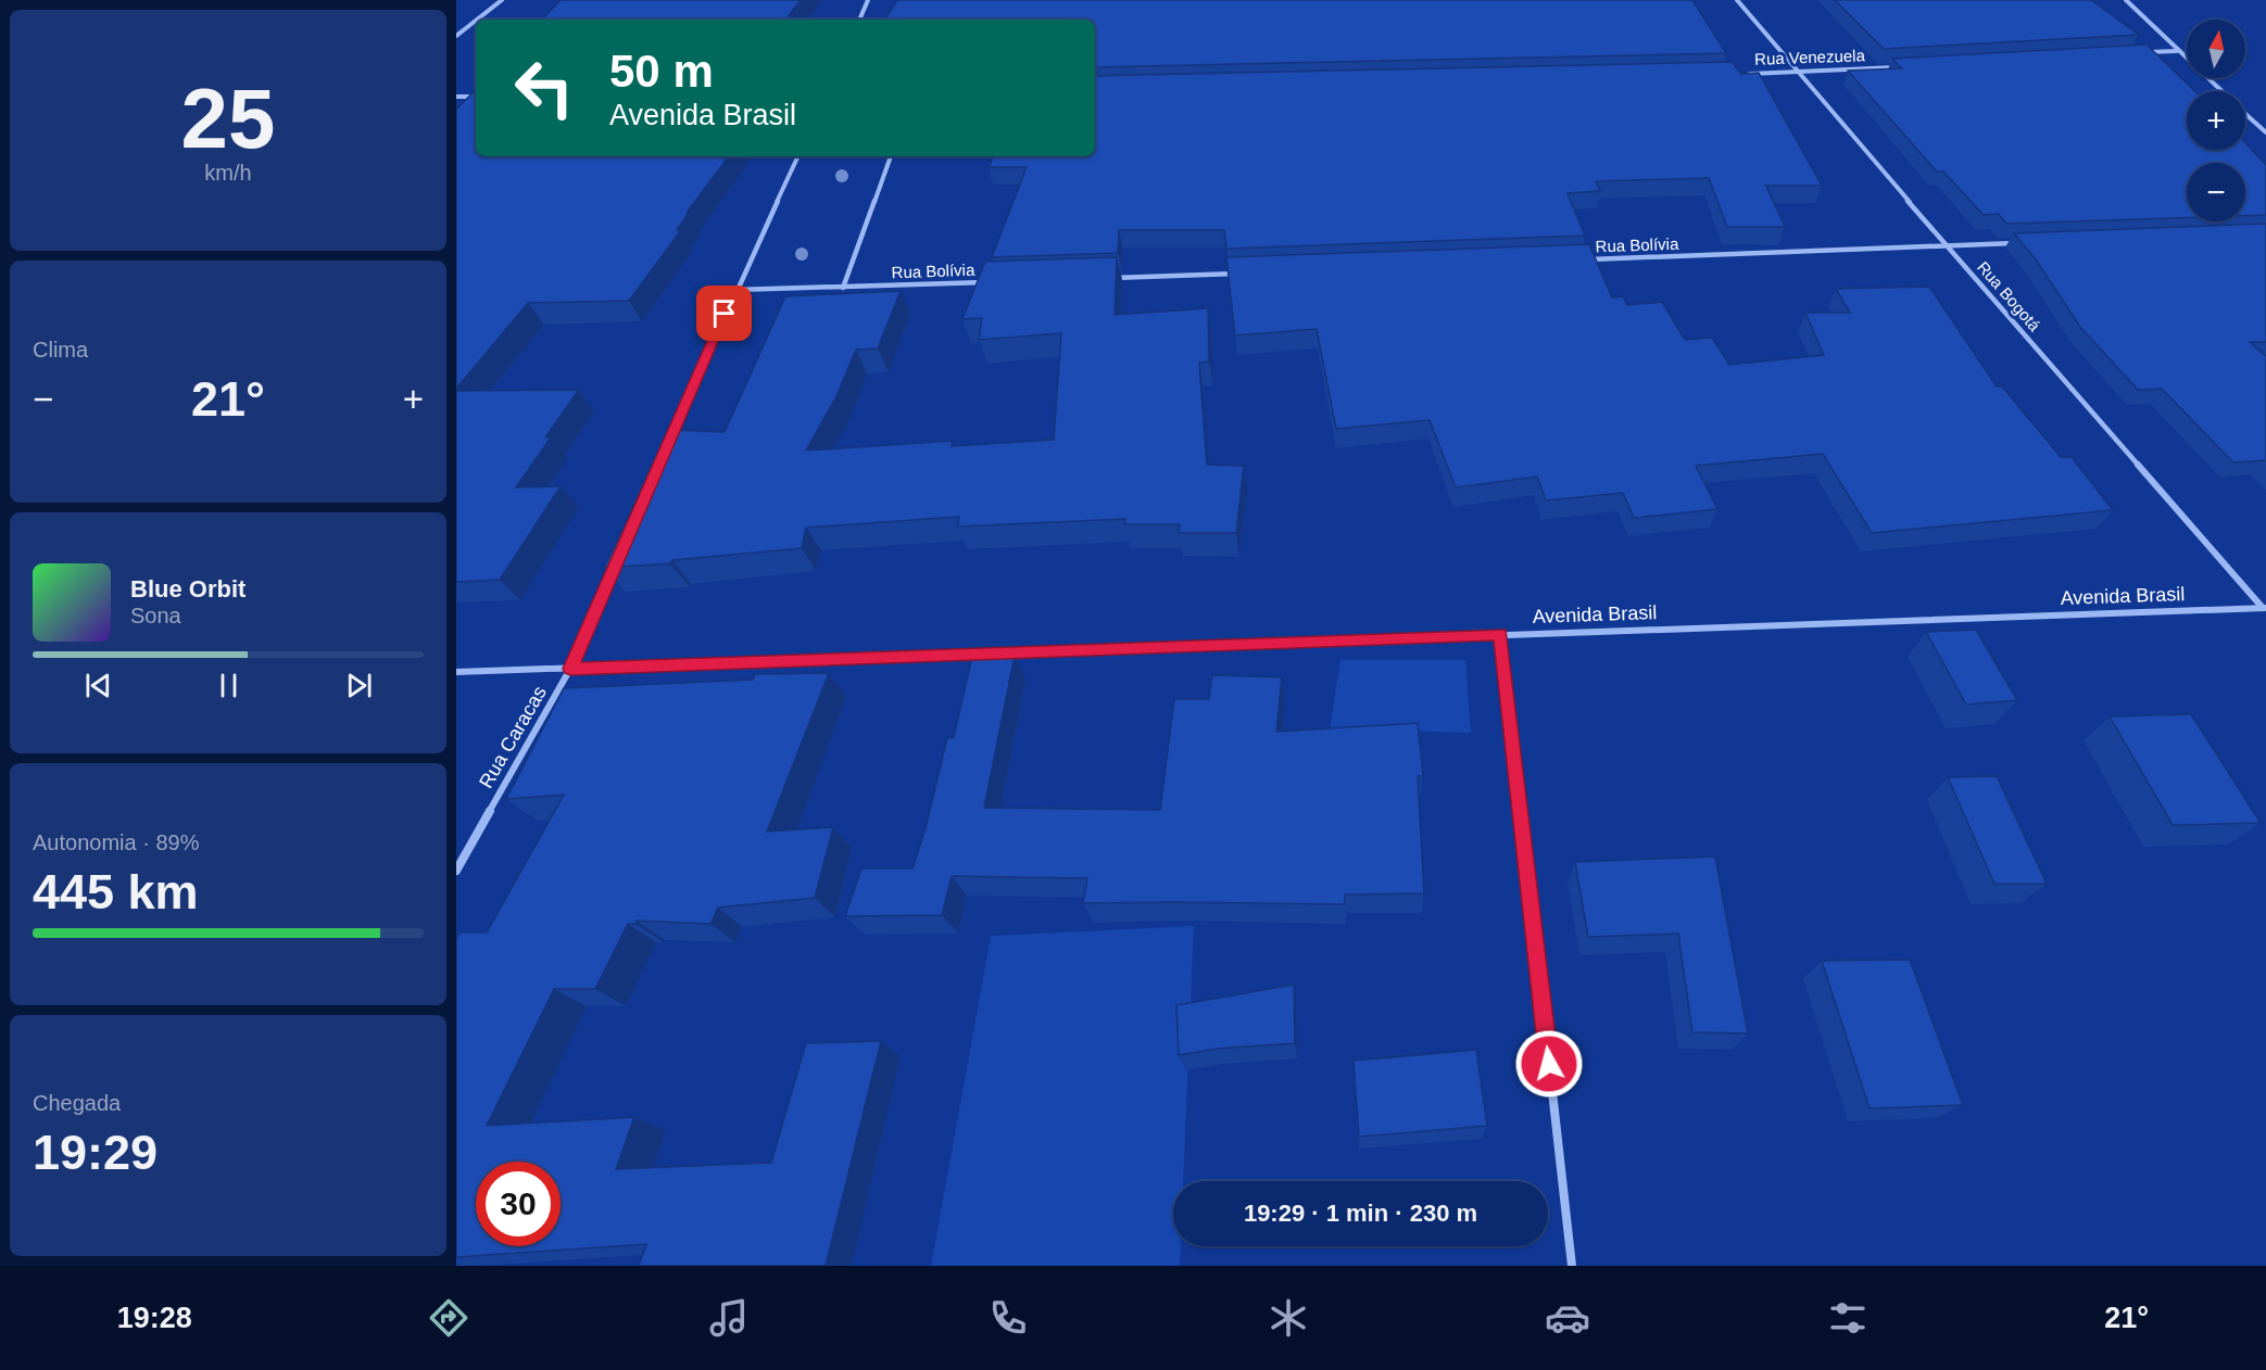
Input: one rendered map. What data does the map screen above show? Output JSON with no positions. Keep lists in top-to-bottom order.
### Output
{
  "streets": {
    "street": [
      "Rua Venezuela",
      "Rua Bolívia",
      "Rua Bogotá",
      "Avenida Brasil",
      "Rua Caracas"
    ]
  },
  "crossings": [
    ["Rua Venezuela", "Rua Bogotá"],
    ["Rua Bolívia", "Rua Bogotá"],
    ["Rua Bogotá", "Avenida Brasil"],
    ["Avenida Brasil", "Rua Caracas"]
  ],
  "north": "top",
  "page": {
    "tile": [
      ["25", "km/h"],
      "Clima",
      ["Autonomia · 89%", "445 km"],
      ["Chegada", "19:29"]
    ],
    "map_buttons": ["+", "−"],
    "turn": ["50 m", "Avenida Brasil"],
    "heat": ["−", "21°", "+"],
    "song": ["Blue Orbit", "Sona"],
    "limit": "30",
    "trip": "19:29 · 1 min · 230 m",
    "tabs": ["19:28", "21°"]
  }
}
